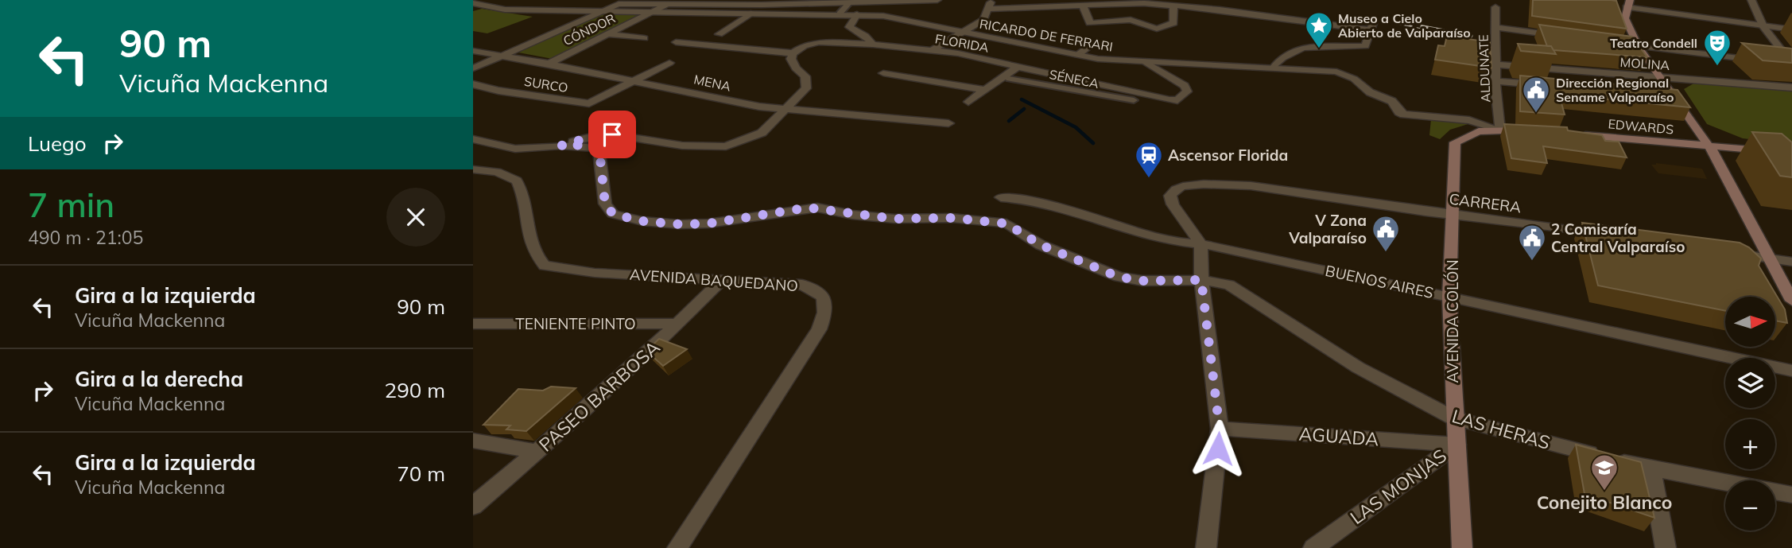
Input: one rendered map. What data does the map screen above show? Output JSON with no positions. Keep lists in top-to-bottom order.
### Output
{
  "streets": {
    "main road": ["EDWARDS", "AVENIDA COLÓN"],
    "street": [
      "CÓNDOR",
      "RICARDO DE FERRARI",
      "FLORIDA",
      "MOLINA",
      "ALDUNATE",
      "SÉNECA",
      "MENA",
      "SURCO",
      "CARRERA",
      "AVENIDA BAQUEDANO",
      "BUENOS AIRES",
      "TENIENTE PINTO",
      "PASEO BARBOSA",
      "LAS HERAS",
      "AGUADA",
      "LAS MONJAS"
    ]
  },
  "crossings": [
    ["CÓNDOR", "RICARDO DE FERRARI"],
    ["CÓNDOR", "MENA"],
    ["RICARDO DE FERRARI", "FLORIDA"],
    ["RICARDO DE FERRARI", "ALDUNATE"],
    ["RICARDO DE FERRARI", "AVENIDA COLÓN"],
    ["MOLINA", "ALDUNATE"],
    ["ALDUNATE", "AVENIDA COLÓN"],
    ["MENA", "SURCO"],
    ["CARRERA", "BUENOS AIRES"],
    ["CARRERA", "AVENIDA COLÓN"],
    ["AVENIDA BAQUEDANO", "PASEO BARBOSA"],
    ["BUENOS AIRES", "AVENIDA COLÓN"],
    ["AVENIDA COLÓN", "LAS HERAS"],
    ["AVENIDA COLÓN", "AGUADA"],
    ["AVENIDA COLÓN", "LAS MONJAS"],
    ["TENIENTE PINTO", "PASEO BARBOSA"],
    ["AGUADA", "LAS MONJAS"]
  ],
  "places": {
    "place": ["Museo a Cielo Abierto de Valparaíso"],
    "theatre": ["Teatro Condell"],
    "public building": ["Dirección Regional Sename Valparaíso", "V Zona Valparaíso", "2 Comisaría Central Valparaíso"],
    "station": ["Ascensor Florida"],
    "school or university": ["Conejito Blanco"]
  },
  "north": "right",
  "page": {
    "turn": ["90 m", "Vicuña Mackenna"],
    "then": "Luego",
    "heading": ["7 min", "490 m · 21:05"],
    "list": [
      {
        "name": "Gira a la izquierda",
        "note": "Vicuña Mackenna",
        "value": "90 m"
      },
      {
        "name": "Gira a la derecha",
        "note": "Vicuña Mackenna",
        "value": "290 m"
      },
      {
        "name": "Gira a la izquierda",
        "note": "Vicuña Mackenna",
        "value": "70 m"
      }
    ],
    "map_buttons": ["+", "−"]
  }
}
